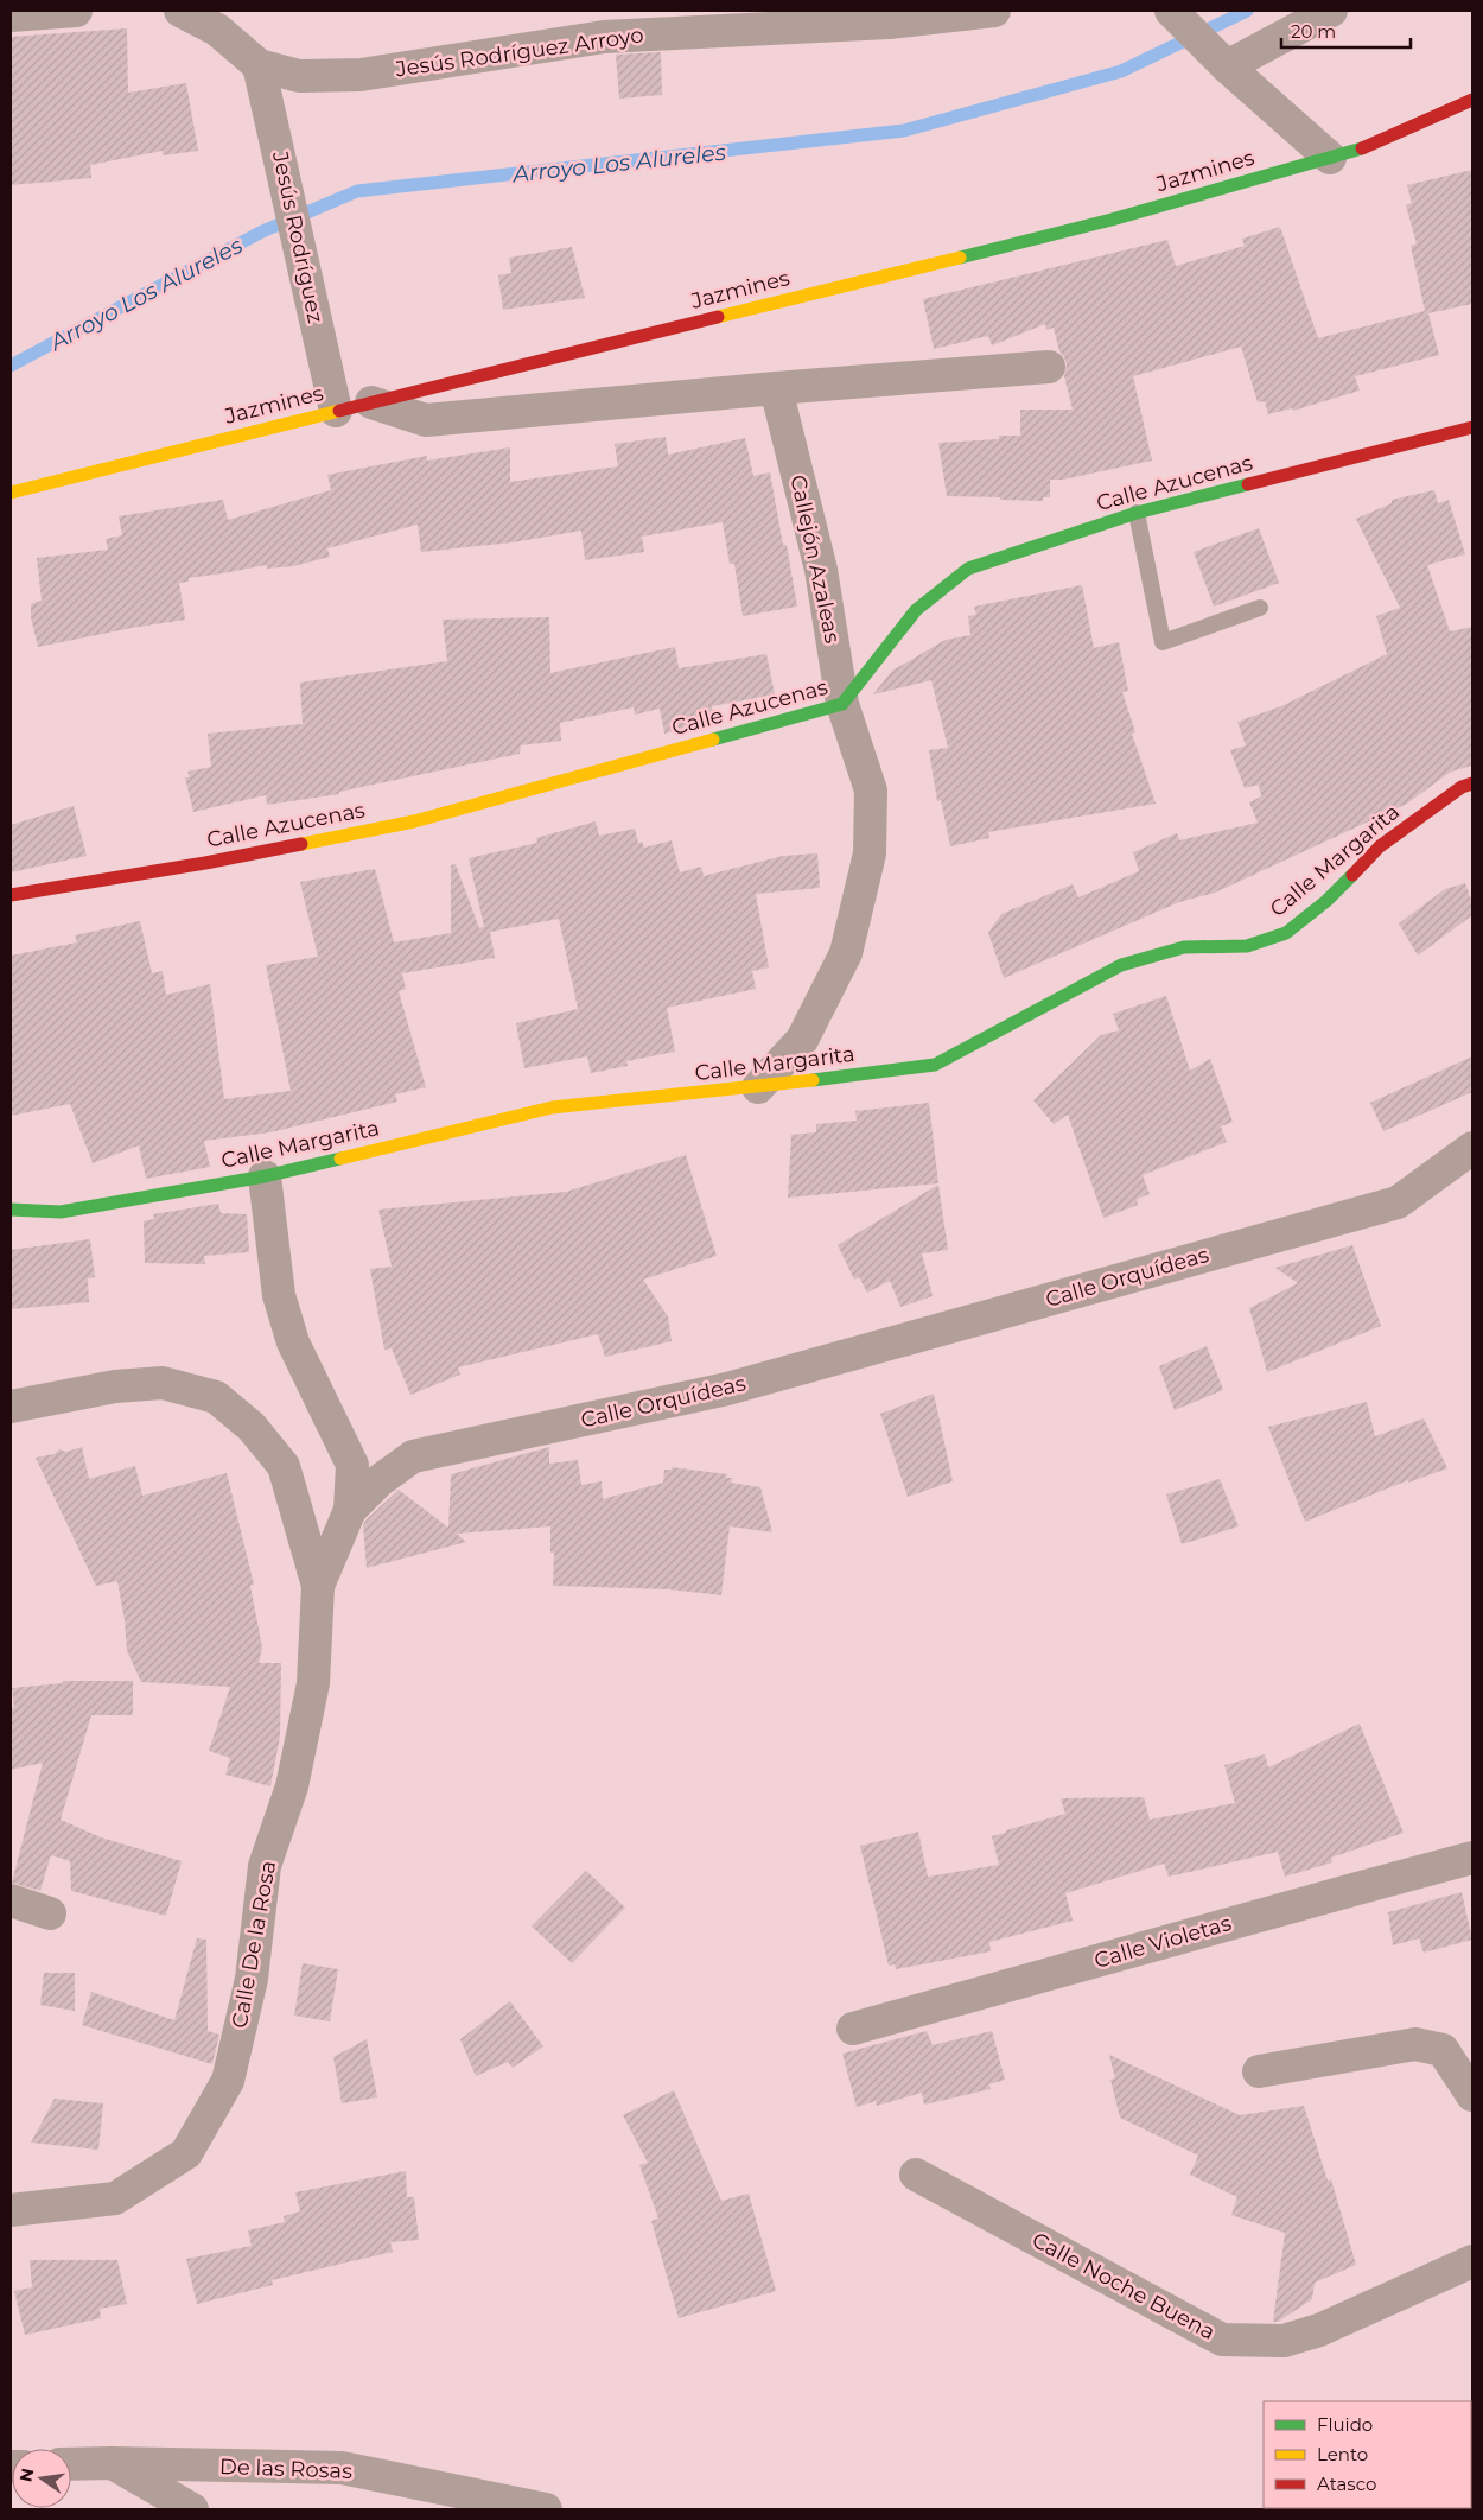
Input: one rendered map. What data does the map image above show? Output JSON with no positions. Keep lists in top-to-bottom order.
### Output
{
  "streets": {
    "street": [
      "Jesús Rodríguez Arroyo",
      "Jazmines",
      "Jesús Rodríguez",
      "Calle Azucenas",
      "Callejón Azaleas",
      "Calle Margarita",
      "Calle Orquídeas",
      "Calle Violetas",
      "Calle De la Rosa",
      "Calle Noche Buena",
      "De las Rosas"
    ]
  },
  "crossings": [
    ["Jesús Rodríguez Arroyo", "Jesús Rodríguez"],
    ["Jazmines", "Jesús Rodríguez"],
    ["Calle Azucenas", "Callejón Azaleas"],
    ["Callejón Azaleas", "Calle Margarita"],
    ["Calle Orquídeas", "Calle De la Rosa"]
  ],
  "water": ["Arroyo Los Alureles"],
  "legend": ["Fluido", "Lento", "Atasco"],
  "scale_bar": "20 m",
  "north": "left"
}
